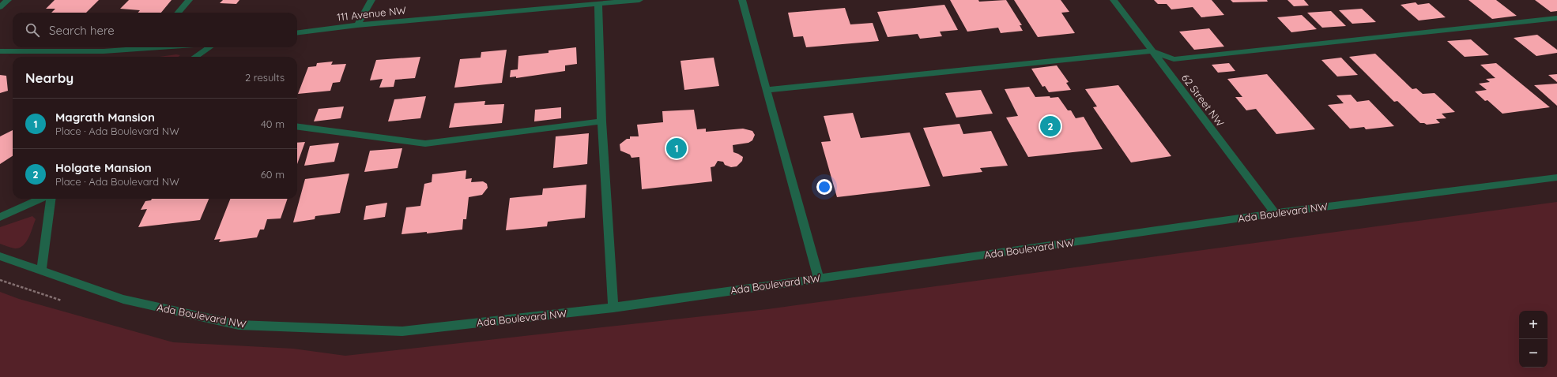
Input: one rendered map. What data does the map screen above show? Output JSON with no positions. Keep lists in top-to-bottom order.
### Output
{
  "streets": {
    "street": ["111 Avenue NW", "62 Street NW", "Ada Boulevard NW"]
  },
  "crossings": [
    ["62 Street NW", "Ada Boulevard NW"]
  ],
  "page": {
    "search": "Search here",
    "heading": ["Nearby", "2 results"],
    "list": [
      {
        "mark": "1",
        "name": "Magrath Mansion",
        "note": "Place · Ada Boulevard NW",
        "value": "40 m"
      },
      {
        "mark": "2",
        "name": "Holgate Mansion",
        "note": "Place · Ada Boulevard NW",
        "value": "60 m"
      }
    ],
    "pins": ["2", "1"],
    "map_buttons": ["+", "−"]
  }
}
